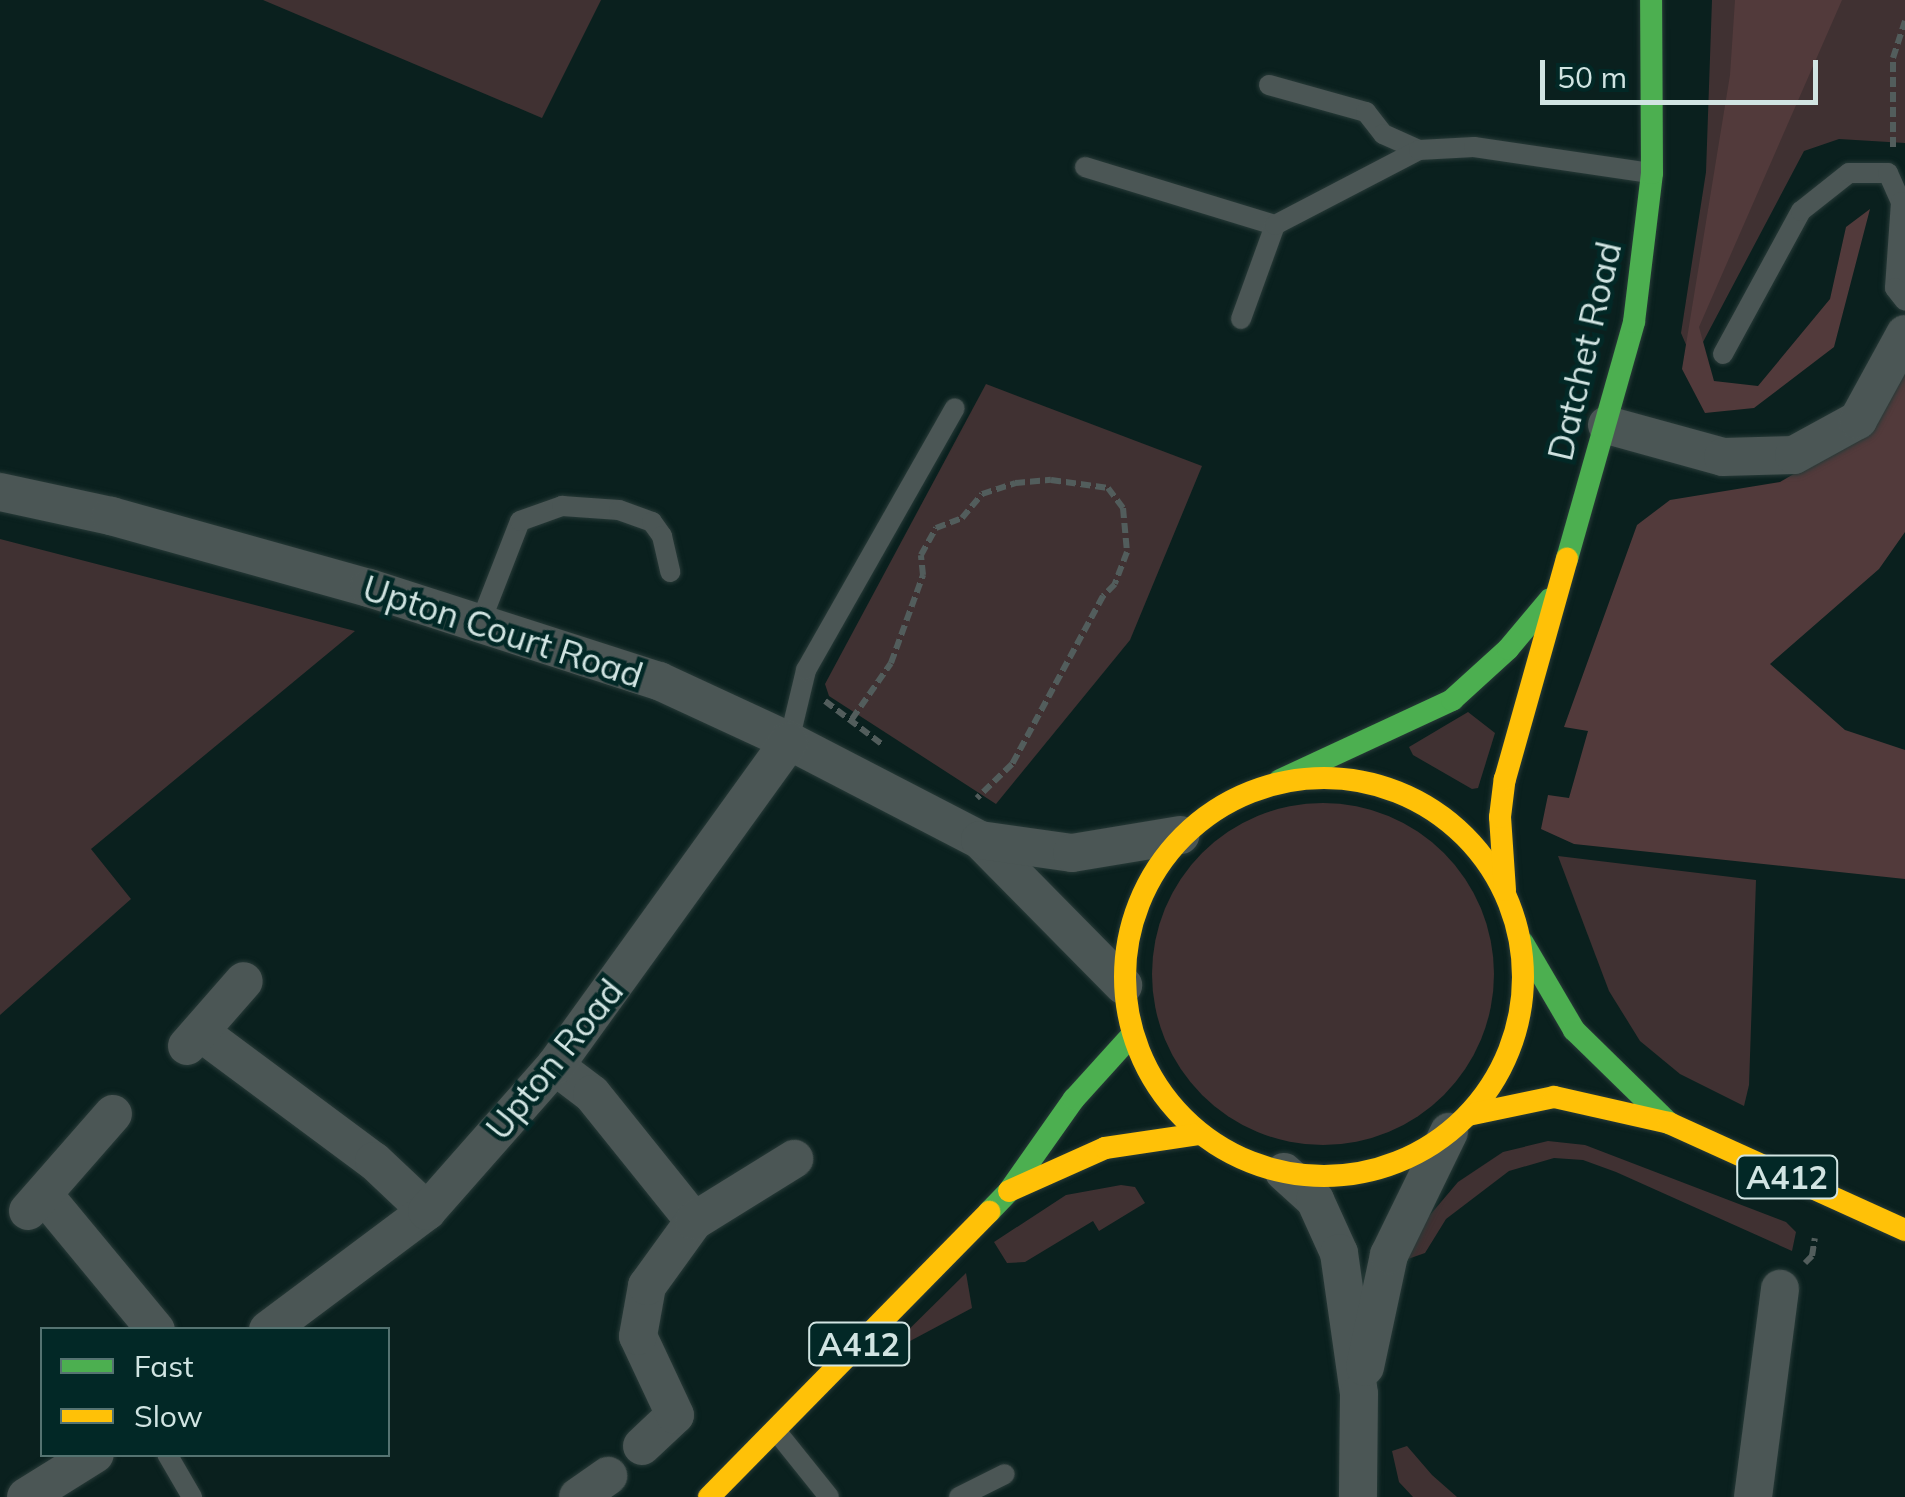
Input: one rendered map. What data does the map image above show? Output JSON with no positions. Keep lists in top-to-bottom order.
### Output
{
  "streets": {
    "main road": ["Datchet Road", "A412"],
    "street": ["Upton Court Road", "Upton Road"]
  },
  "crossings": [
    ["Datchet Road", "Upton Court Road"],
    ["Datchet Road", "A412"],
    ["Upton Court Road", "Upton Road"]
  ],
  "legend": ["Fast", "Slow"],
  "scale_bar": "50 m"
}
